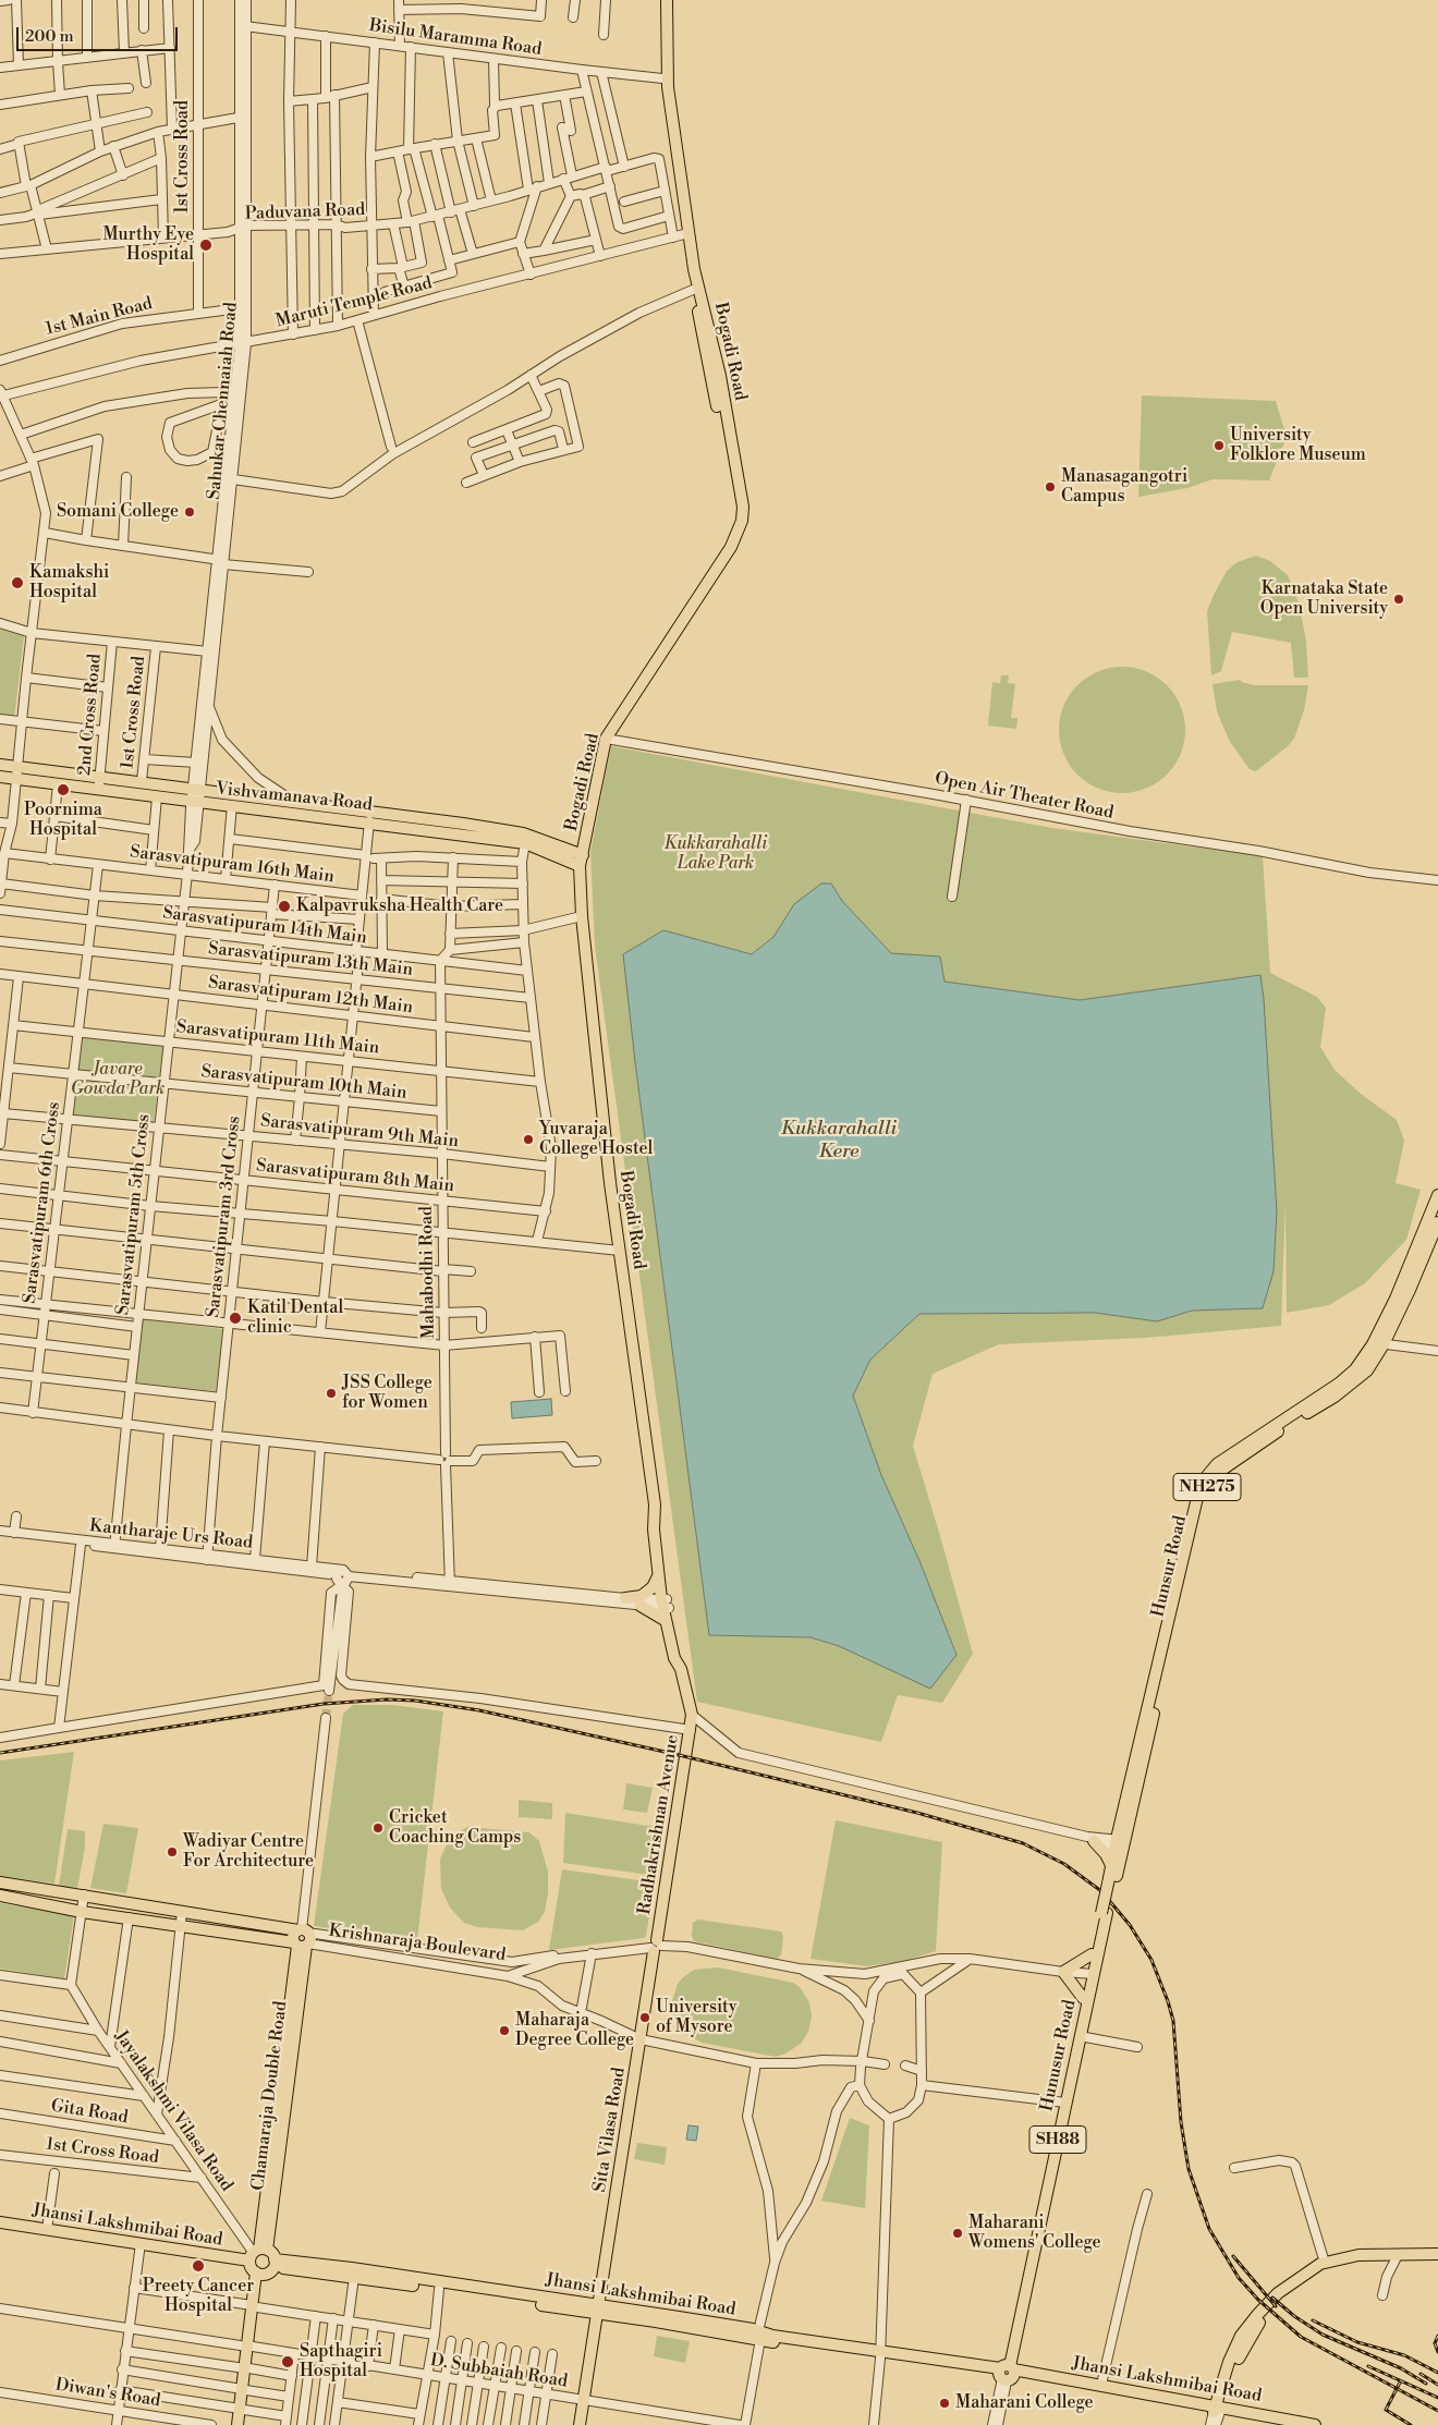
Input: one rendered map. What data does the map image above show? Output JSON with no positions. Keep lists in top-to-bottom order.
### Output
{
  "streets": {
    "main road": [
      "Bogadi Road",
      "Vishvamanava Road",
      "NH275",
      "Hunsur Road",
      "Radhakrishnan Avenue",
      "Krishnaraja Boulevard",
      "Hunusur Road",
      "Chamaraja Double Road",
      "Sita Vilasa Road",
      "SH88",
      "Jhansi Lakshmibai Road"
    ],
    "street": [
      "Bisilu Maramma Road",
      "1st Cross Road",
      "Paduvana Road",
      "Maruti Temple Road",
      "1st Main Road",
      "Sahukar Chennaiah Road",
      "2nd Cross Road",
      "Open Air Theater Road",
      "Sarasvatipuram 16th Main",
      "Sarasvatipuram 14th Main",
      "Sarasvatipuram 13th Main",
      "Sarasvatipuram 12th Main",
      "Sarasvatipuram 11th Main",
      "Sarasvatipuram 10th Main",
      "Sarasvatipuram 9th Main",
      "Sarasvatipuram 8th Main",
      "Sarasvatipuram 6th Cross",
      "Sarasvatipuram 5th Cross",
      "Sarasvatipuram 3rd Cross",
      "Mahabodhi Road",
      "Kantharaje Urs Road",
      "Jayalakshmi Vilasa Road",
      "Gita Road",
      "D. Subbaiah Road",
      "Diwan's Road"
    ]
  },
  "crossings": [
    ["Bisilu Maramma Road", "Bogadi Road"],
    ["Bisilu Maramma Road", "Sahukar Chennaiah Road"],
    ["1st Cross Road", "Paduvana Road"],
    ["1st Cross Road", "1st Main Road"],
    ["1st Cross Road", "Vishvamanava Road"],
    ["1st Cross Road", "Jayalakshmi Vilasa Road"],
    ["Paduvana Road", "Sahukar Chennaiah Road"],
    ["Maruti Temple Road", "Bogadi Road"],
    ["Maruti Temple Road", "Sahukar Chennaiah Road"],
    ["1st Main Road", "Sahukar Chennaiah Road"],
    ["Bogadi Road", "Open Air Theater Road"],
    ["Bogadi Road", "Vishvamanava Road"],
    ["Bogadi Road", "Kantharaje Urs Road"],
    ["Bogadi Road", "Radhakrishnan Avenue"],
    ["Sahukar Chennaiah Road", "Vishvamanava Road"],
    ["Sahukar Chennaiah Road", "Sarasvatipuram 5th Cross"],
    ["2nd Cross Road", "Vishvamanava Road"],
    ["Vishvamanava Road", "Sarasvatipuram 5th Cross"],
    ["Sarasvatipuram 16th Main", "Sarasvatipuram 6th Cross"],
    ["Sarasvatipuram 16th Main", "Sarasvatipuram 5th Cross"],
    ["Sarasvatipuram 16th Main", "Sarasvatipuram 3rd Cross"],
    ["Sarasvatipuram 14th Main", "Sarasvatipuram 6th Cross"],
    ["Sarasvatipuram 14th Main", "Sarasvatipuram 5th Cross"],
    ["Sarasvatipuram 14th Main", "Sarasvatipuram 3rd Cross"],
    ["Sarasvatipuram 14th Main", "Mahabodhi Road"],
    ["Sarasvatipuram 13th Main", "Sarasvatipuram 6th Cross"],
    ["Sarasvatipuram 13th Main", "Sarasvatipuram 5th Cross"],
    ["Sarasvatipuram 13th Main", "Sarasvatipuram 3rd Cross"],
    ["Sarasvatipuram 13th Main", "Mahabodhi Road"],
    ["Sarasvatipuram 12th Main", "Sarasvatipuram 6th Cross"],
    ["Sarasvatipuram 12th Main", "Sarasvatipuram 5th Cross"],
    ["Sarasvatipuram 12th Main", "Sarasvatipuram 3rd Cross"],
    ["Sarasvatipuram 12th Main", "Mahabodhi Road"],
    ["Sarasvatipuram 11th Main", "Sarasvatipuram 6th Cross"],
    ["Sarasvatipuram 11th Main", "Sarasvatipuram 5th Cross"],
    ["Sarasvatipuram 11th Main", "Sarasvatipuram 3rd Cross"],
    ["Sarasvatipuram 11th Main", "Mahabodhi Road"],
    ["Sarasvatipuram 10th Main", "Sarasvatipuram 6th Cross"],
    ["Sarasvatipuram 10th Main", "Sarasvatipuram 5th Cross"],
    ["Sarasvatipuram 10th Main", "Sarasvatipuram 3rd Cross"],
    ["Sarasvatipuram 10th Main", "Mahabodhi Road"],
    ["Sarasvatipuram 9th Main", "Sarasvatipuram 6th Cross"],
    ["Sarasvatipuram 9th Main", "Sarasvatipuram 5th Cross"],
    ["Sarasvatipuram 9th Main", "Sarasvatipuram 3rd Cross"],
    ["Sarasvatipuram 9th Main", "Mahabodhi Road"],
    ["Sarasvatipuram 8th Main", "Sarasvatipuram 6th Cross"],
    ["Sarasvatipuram 8th Main", "Sarasvatipuram 5th Cross"],
    ["Sarasvatipuram 8th Main", "Sarasvatipuram 3rd Cross"],
    ["Sarasvatipuram 8th Main", "Mahabodhi Road"],
    ["Sarasvatipuram 5th Cross", "Kantharaje Urs Road"],
    ["Sarasvatipuram 3rd Cross", "Kantharaje Urs Road"],
    ["Mahabodhi Road", "Kantharaje Urs Road"],
    ["Hunsur Road", "Hunusur Road"],
    ["Radhakrishnan Avenue", "Krishnaraja Boulevard"],
    ["Radhakrishnan Avenue", "Sita Vilasa Road"],
    ["Krishnaraja Boulevard", "Chamaraja Double Road"],
    ["Krishnaraja Boulevard", "Sita Vilasa Road"],
    ["Hunusur Road", "Jhansi Lakshmibai Road"],
    ["Chamaraja Double Road", "Jayalakshmi Vilasa Road"],
    ["Chamaraja Double Road", "Jhansi Lakshmibai Road"],
    ["Jayalakshmi Vilasa Road", "Gita Road"],
    ["Jayalakshmi Vilasa Road", "Jhansi Lakshmibai Road"],
    ["Sita Vilasa Road", "Jhansi Lakshmibai Road"],
    ["Sita Vilasa Road", "D. Subbaiah Road"]
  ],
  "water": ["Kukkarahalli Kere"],
  "parks": ["Kukkarahalli Lake Park", "Javare Gowda Park"],
  "places": [
    "Murthy Eye Hospital",
    "University Folklore Museum",
    "Manasagangotri Campus",
    "Somani College",
    "Kamakshi Hospital",
    "Karnataka State Open University",
    "Poornima Hospital",
    "Kalpavruksha Health Care",
    "Yuvaraja College Hostel",
    "Katil Dental clinic",
    "JSS College for Women",
    "Cricket Coaching Camps",
    "Wadiyar Centre For Architecture",
    "University of Mysore",
    "Maharaja Degree College",
    "Maharani Womens' College",
    "Preety Cancer Hospital",
    "Sapthagiri Hospital",
    "Maharani College"
  ],
  "scale_bar": "200 m"
}
